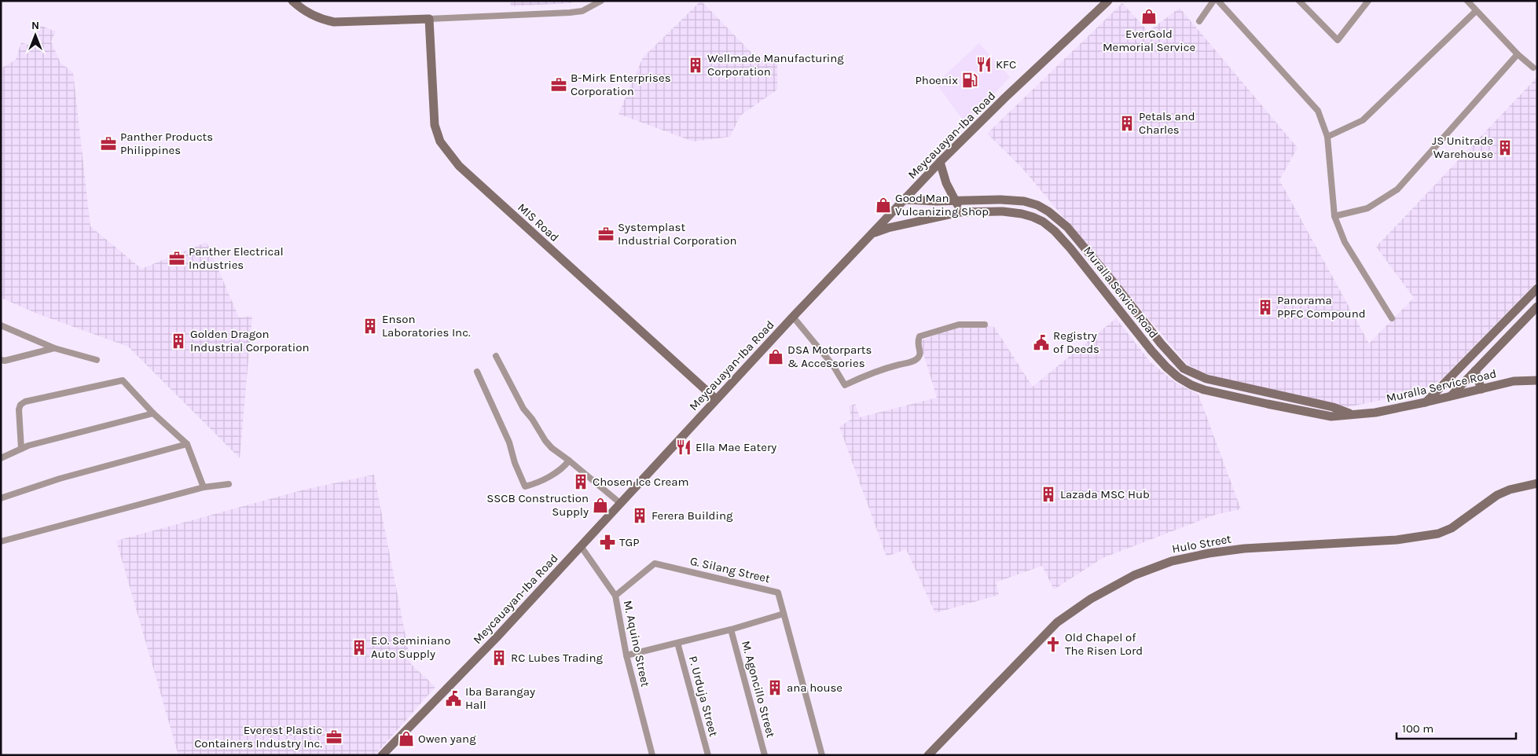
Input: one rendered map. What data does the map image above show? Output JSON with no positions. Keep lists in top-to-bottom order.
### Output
{
  "streets": {
    "street": [
      "Meycauayan-Iba Road",
      "MIS Road",
      "Muralla Service Road",
      "Hulo Street",
      "G. Silang Street",
      "M. Aquino Street",
      "M. Agoncillo Street",
      "P. Urduja Street"
    ]
  },
  "crossings": [
    ["Meycauayan-Iba Road", "MIS Road"],
    ["Meycauayan-Iba Road", "Muralla Service Road"],
    ["Meycauayan-Iba Road", "M. Aquino Street"],
    ["G. Silang Street", "M. Aquino Street"]
  ],
  "places": {
    "shop": [
      "EverGold Memorial Service",
      "Good Man Vulcanizing Shop",
      "DSA Motorparts & Accessories",
      "SSCB Construction Supply",
      "Owen yang"
    ],
    "restaurant": ["KFC", "Ella Mae Eatery"],
    "building": [
      "Wellmade Manufacturing Corporation",
      "Petals and Charles",
      "JS Unitrade Warehouse",
      "Panorama PPFC Compound",
      "Enson Laboratories Inc.",
      "Golden Dragon Industrial Corporation",
      "Chosen Ice Cream",
      "Lazada MSC Hub",
      "Ferera Building",
      "E.O. Seminiano Auto Supply",
      "RC Lubes Trading",
      "ana house"
    ],
    "fuel station": ["Phoenix"],
    "office": [
      "B-Mirk Enterprises Corporation",
      "Panther Products Philippines",
      "Systemplast Industrial Corporation",
      "Panther Electrical Industries",
      "Everest Plastic Containers Industry Inc."
    ],
    "public building": ["Registry of Deeds", "Iba Barangay Hall"],
    "pharmacy": ["TGP"],
    "church": ["Old Chapel of The Risen Lord"]
  },
  "scale_bar": "100 m",
  "north": "top"
}
